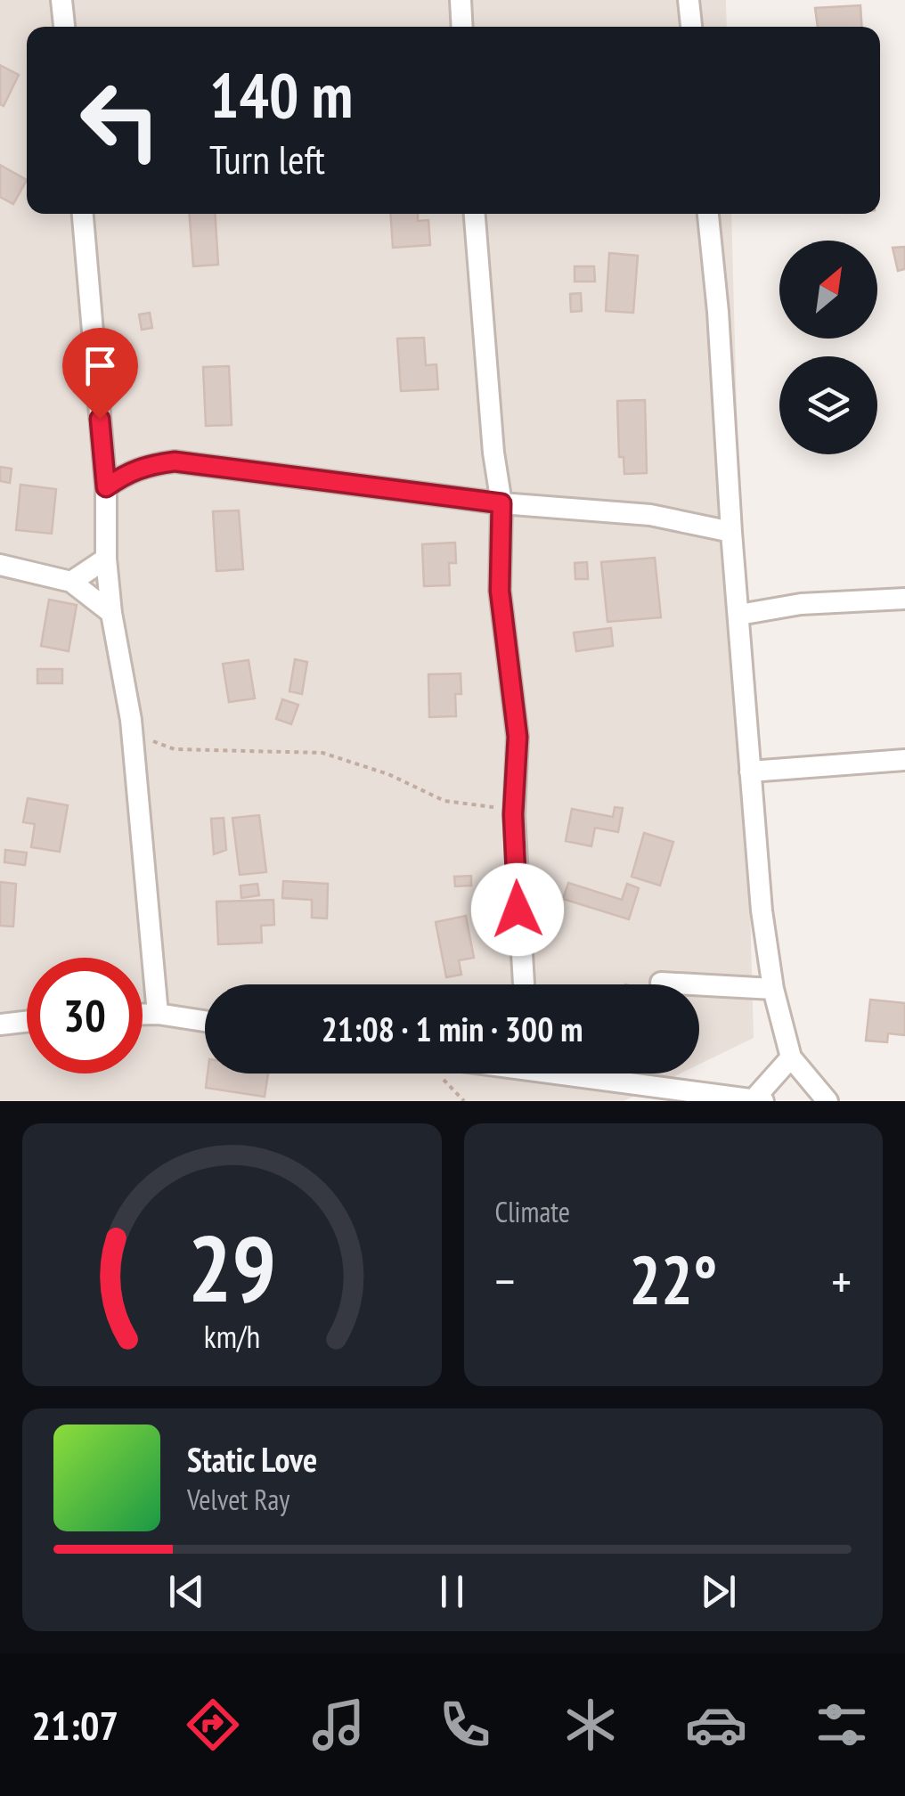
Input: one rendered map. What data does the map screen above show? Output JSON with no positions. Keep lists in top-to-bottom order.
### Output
{
  "north": "top right",
  "page": {
    "turn": ["140 m", "Turn left"],
    "limit": "30",
    "trip": "21:08 · 1 min · 300 m",
    "tile": "Climate",
    "heat": ["−", "22°", "+"],
    "song": ["Static Love", "Velvet Ray"],
    "tabs": "21:07",
    "gauge": ["29", "km/h"]
  }
}
